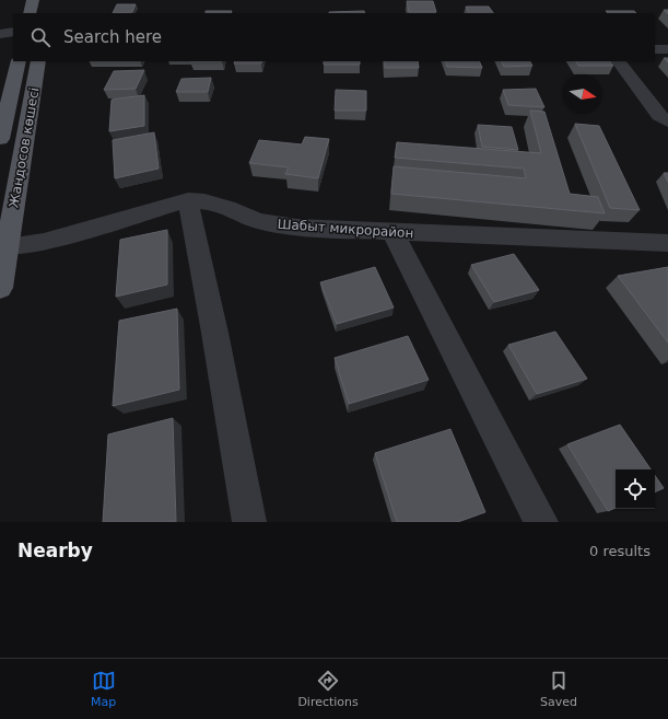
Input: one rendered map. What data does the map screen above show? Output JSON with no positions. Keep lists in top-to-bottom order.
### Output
{
  "streets": {
    "main road": ["Жандосов көшесі"],
    "street": ["Шабыт микрорайон"]
  },
  "crossings": [
    ["Жандосов көшесі", "Шабыт микрорайон"]
  ],
  "north": "right",
  "page": {
    "search": "Search here",
    "heading": ["Nearby", "0 results"],
    "nav": ["Map", "Directions", "Saved"]
  }
}
